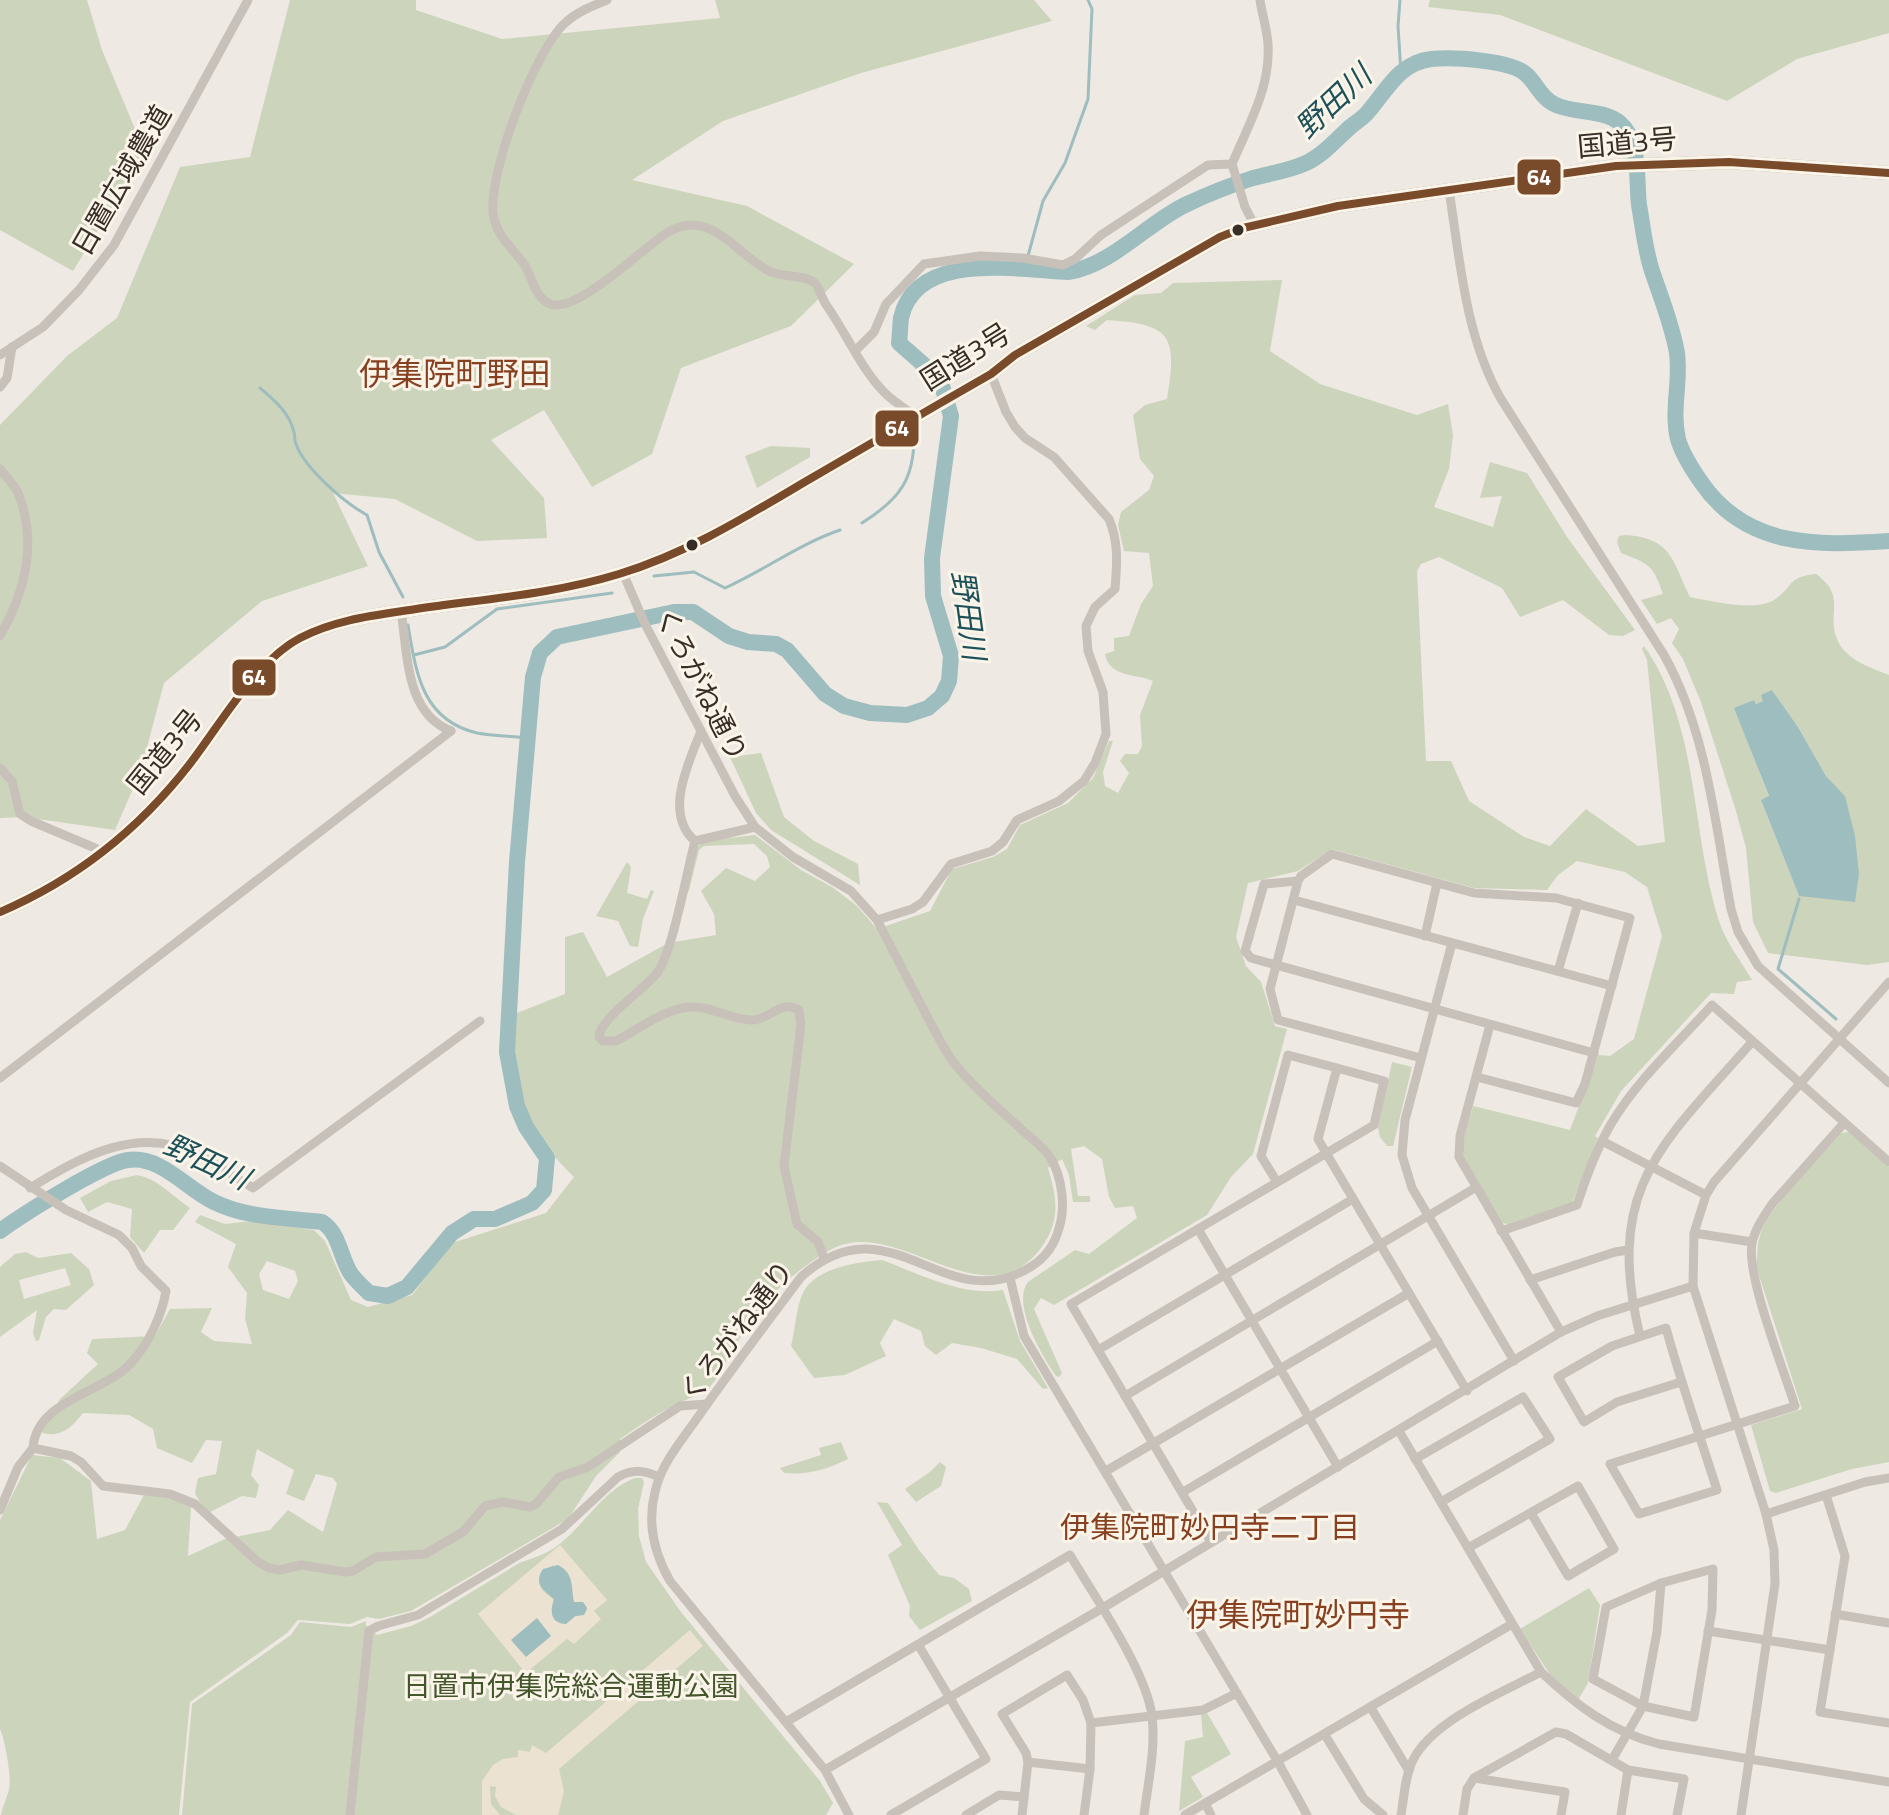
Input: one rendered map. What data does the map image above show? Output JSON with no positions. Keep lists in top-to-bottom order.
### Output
{
  "streets": {
    "highway": ["国道3号"],
    "street": ["日置広域農道", "くろがね通り"]
  },
  "crossings": [
    ["国道3号", "くろがね通り"]
  ],
  "districts": ["伊集院町野田", "伊集院町妙円寺二丁目", "伊集院町妙円寺"],
  "water": ["野田川"],
  "parks": ["日置市伊集院総合運動公園"],
  "lines": ["transit line 64"]
}
